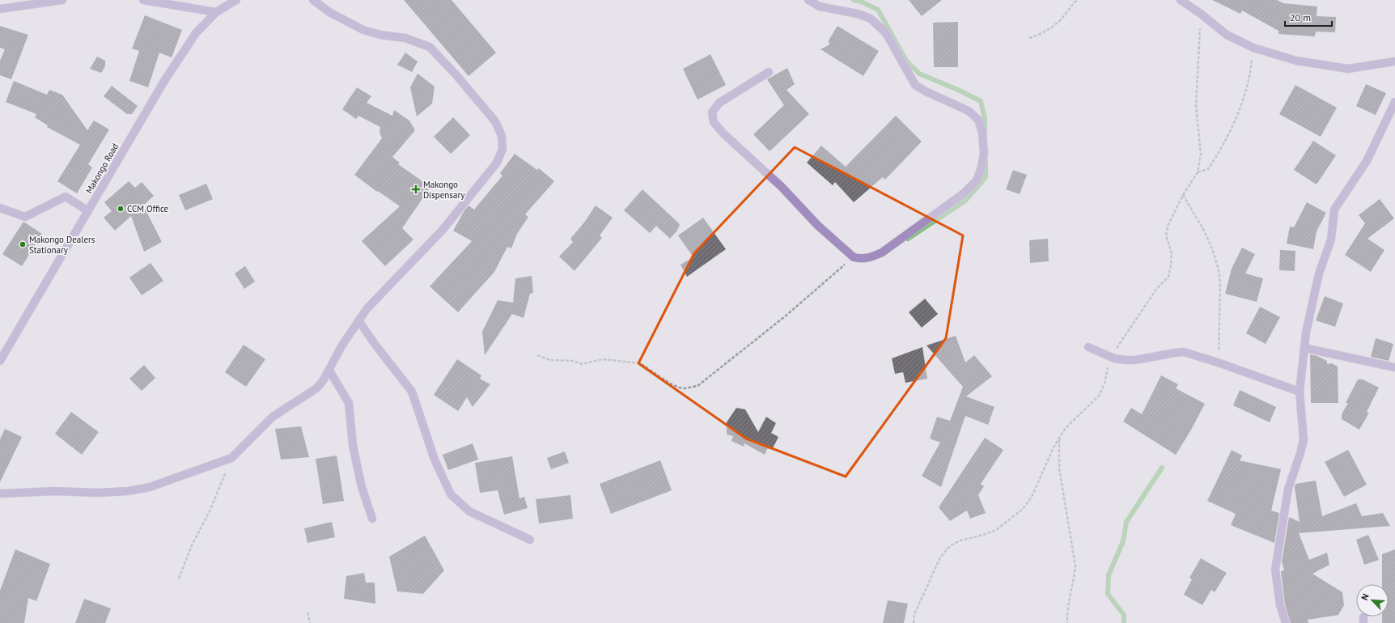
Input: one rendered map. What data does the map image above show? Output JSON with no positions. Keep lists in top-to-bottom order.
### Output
{
  "streets": {
    "street": ["Makongo Road"]
  },
  "places": {
    "health": ["Makongo Dispensary"],
    "other": ["CCM Office", "Makongo Dealers Stationary"]
  },
  "scale_bar": "20 m",
  "north": "top left"
}
